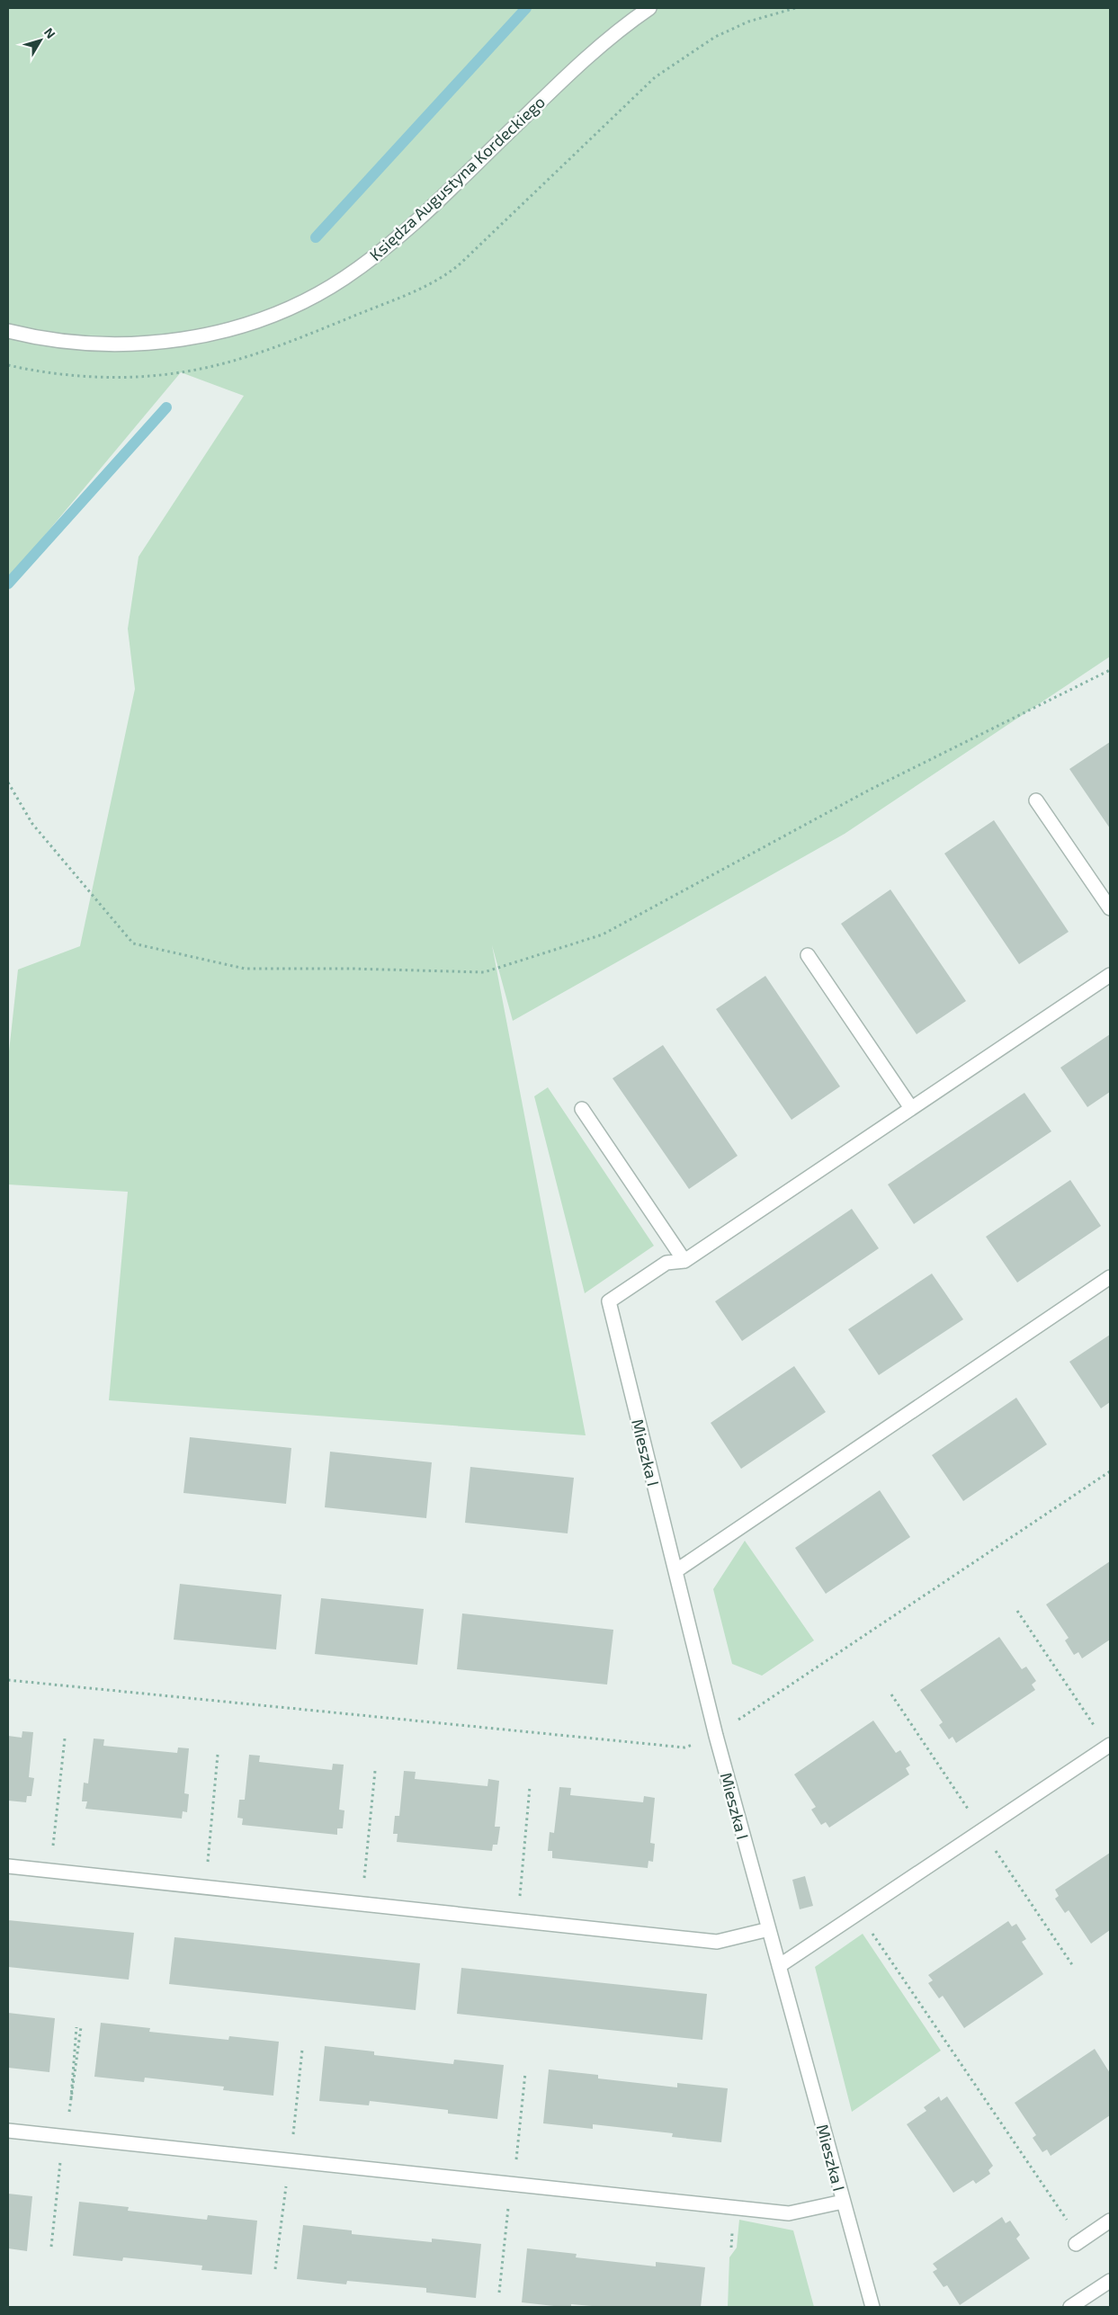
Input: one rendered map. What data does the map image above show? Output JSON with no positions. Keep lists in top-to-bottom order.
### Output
{
  "streets": {
    "street": ["Księdza Augustyna Kordeckiego", "Mieszka I"]
  },
  "north": "top right"
}
